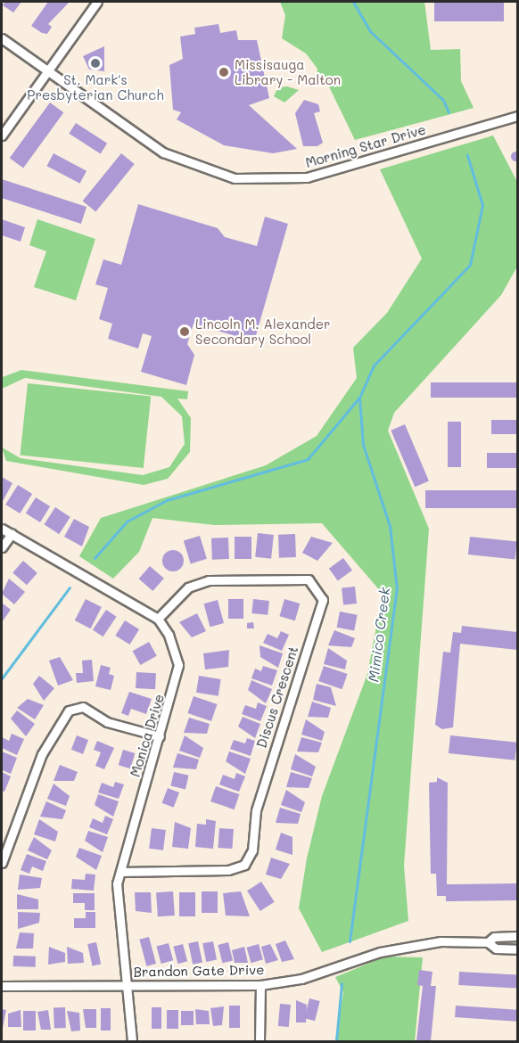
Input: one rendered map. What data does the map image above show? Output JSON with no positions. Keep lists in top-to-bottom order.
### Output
{
  "streets": {
    "street": [
      "Morning Star Drive",
      "Discus Crescent",
      "Monica Drive",
      "Brandon Gate Drive"
    ]
  },
  "crossings": [
    ["Discus Crescent", "Monica Drive"],
    ["Monica Drive", "Brandon Gate Drive"]
  ],
  "water": ["Mimico Creek"],
  "places": ["St. Mark's Presbyterian Church", "Missisauga Library - Malton", "Lincoln M. Alexander Secondary School"]
}
